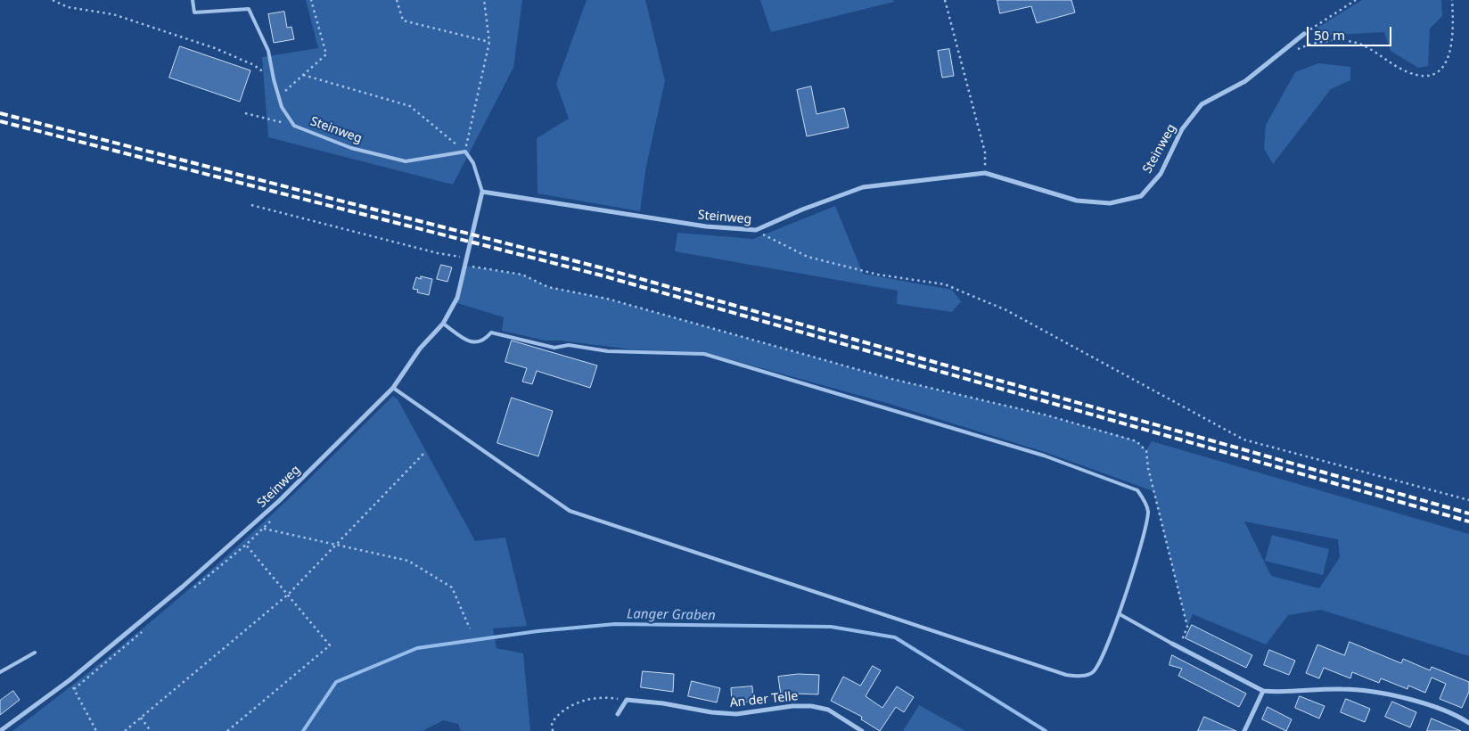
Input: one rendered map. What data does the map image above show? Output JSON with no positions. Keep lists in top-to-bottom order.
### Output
{
  "streets": {
    "street": ["Steinweg", "An der Telle"]
  },
  "water": ["Langer Graben"],
  "scale_bar": "50 m"
}
